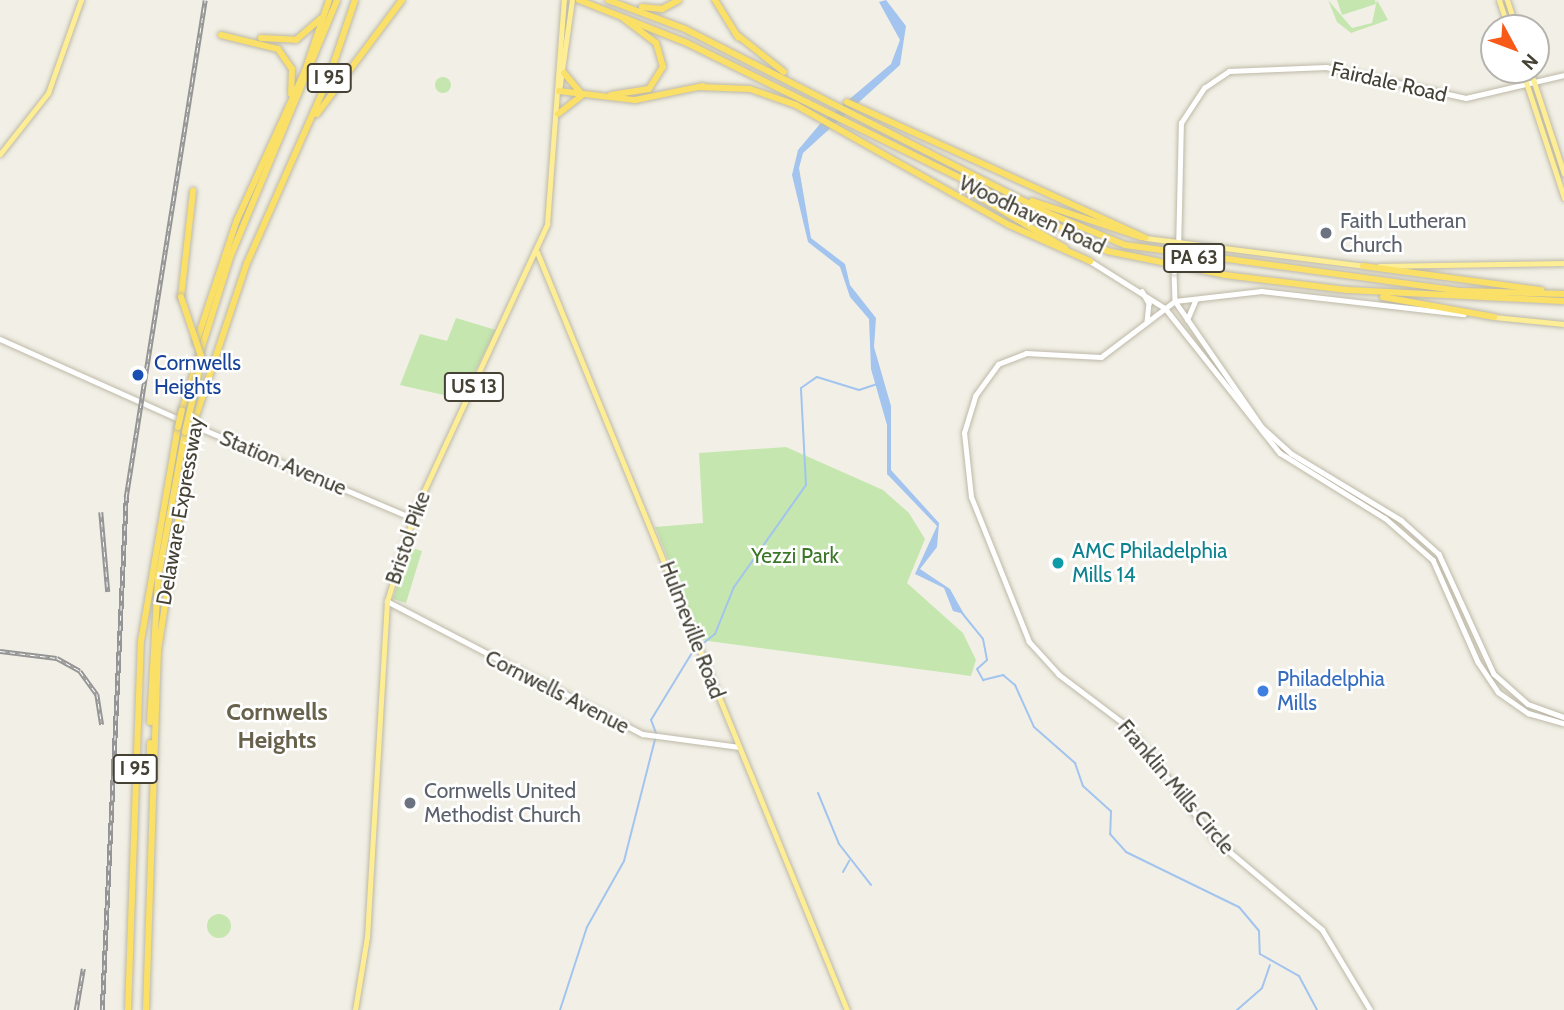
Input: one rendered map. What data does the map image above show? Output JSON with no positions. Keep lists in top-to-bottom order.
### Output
{
  "streets": {
    "highway": [
      "I 95",
      "Woodhaven Road",
      "PA 63",
      "Delaware Expressway"
    ],
    "main road": ["US 13", "Bristol Pike", "Hulmeville Road"],
    "street": [
      "Fairdale Road",
      "Station Avenue",
      "Cornwells Avenue",
      "Franklin Mills Circle"
    ]
  },
  "crossings": [
    ["I 95", "Delaware Expressway"],
    ["Woodhaven Road", "Franklin Mills Circle"],
    ["Station Avenue", "Bristol Pike"],
    ["Bristol Pike", "Hulmeville Road"],
    ["Bristol Pike", "Cornwells Avenue"],
    ["Hulmeville Road", "Cornwells Avenue"]
  ],
  "districts": ["Cornwells Heights"],
  "parks": ["Yezzi Park"],
  "places": [
    "Faith Lutheran Church",
    "Cornwells Heights",
    "AMC Philadelphia Mills 14",
    "Philadelphia Mills",
    "Cornwells United Methodist Church"
  ],
  "north": "bottom right"
}
